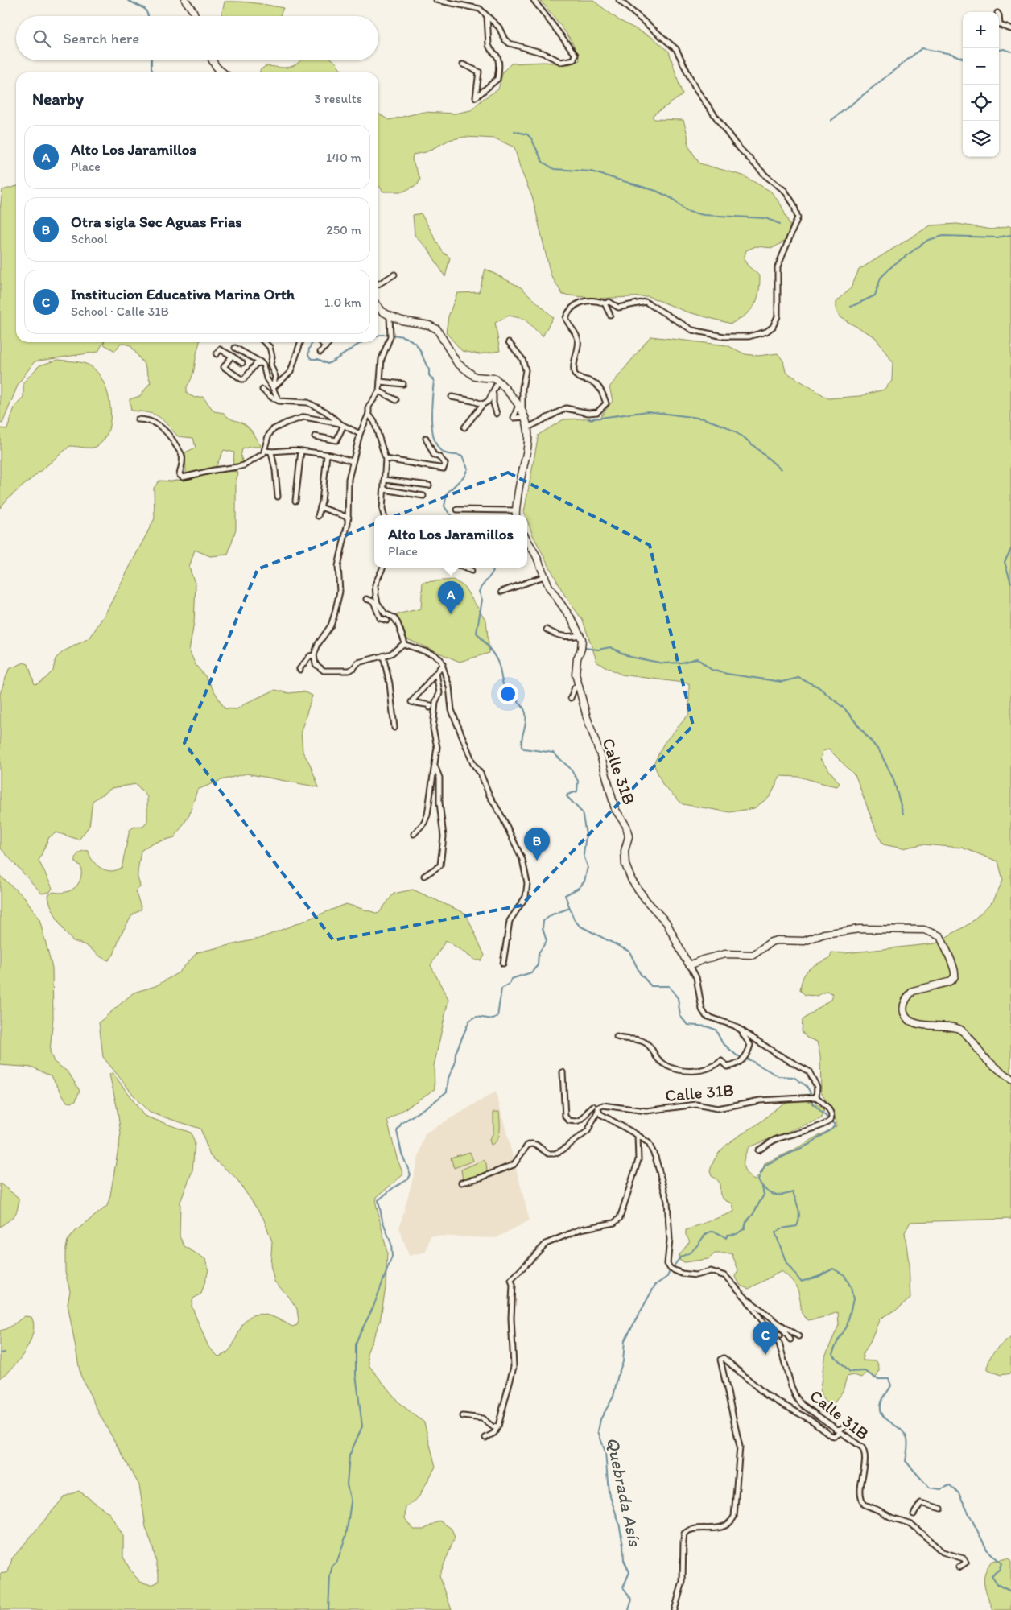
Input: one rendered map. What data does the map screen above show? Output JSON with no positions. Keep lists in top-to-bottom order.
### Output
{
  "streets": {
    "street": ["Calle 31B"]
  },
  "water": ["Quebrada Asís"],
  "page": {
    "map_buttons": ["+", "−"],
    "search": "Search here",
    "heading": ["Nearby", "3 results"],
    "list": [
      {
        "mark": "A",
        "name": "Alto Los Jaramillos",
        "note": "Place",
        "value": "140 m"
      },
      {
        "mark": "B",
        "name": "Otra sigla Sec Aguas Frias",
        "note": "School",
        "value": "250 m"
      },
      {
        "mark": "C",
        "name": "Institucion Educativa Marina Orth",
        "note": "School · Calle 31B",
        "value": "1.0 km"
      }
    ],
    "popup": ["Alto Los Jaramillos", "Place"],
    "pins": ["A", "B", "C"]
  }
}
